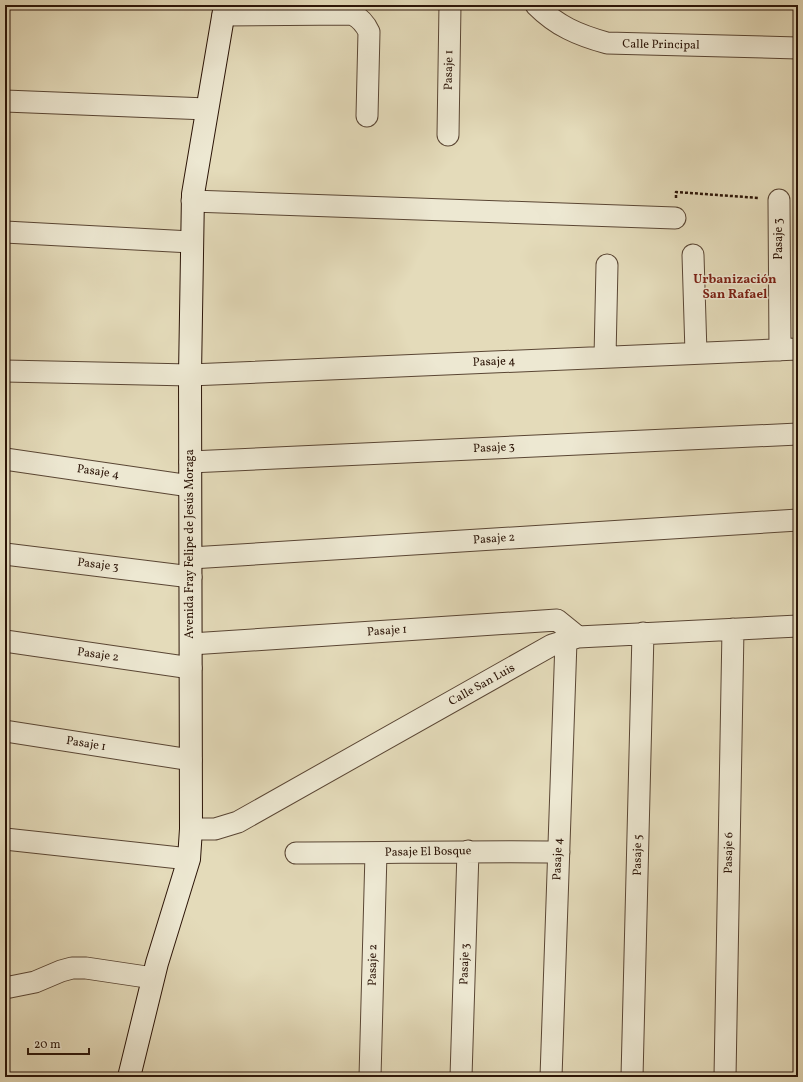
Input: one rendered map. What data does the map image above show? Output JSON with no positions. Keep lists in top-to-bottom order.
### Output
{
  "streets": {
    "street": [
      "Calle Principal",
      "Pasaje 1",
      "Pasaje 3",
      "Pasaje 4",
      "Pasaje 2",
      "Avenida Fray Felipe de Jesús Moraga",
      "Calle San Luis",
      "Pasaje El Bosque",
      "Pasaje 6",
      "Pasaje 5"
    ]
  },
  "crossings": [
    ["Pasaje 1", "Pasaje 4"],
    ["Pasaje 1", "Avenida Fray Felipe de Jesús Moraga"],
    ["Pasaje 1", "Calle San Luis"],
    ["Pasaje 3", "Pasaje 4"],
    ["Pasaje 3", "Pasaje 2"],
    ["Pasaje 3", "Avenida Fray Felipe de Jesús Moraga"],
    ["Pasaje 3", "Pasaje El Bosque"],
    ["Pasaje 4", "Avenida Fray Felipe de Jesús Moraga"],
    ["Pasaje 4", "Calle San Luis"],
    ["Pasaje 4", "Pasaje El Bosque"],
    ["Pasaje 2", "Avenida Fray Felipe de Jesús Moraga"],
    ["Pasaje 2", "Pasaje El Bosque"],
    ["Avenida Fray Felipe de Jesús Moraga", "Calle San Luis"],
    ["Calle San Luis", "Pasaje 6"],
    ["Calle San Luis", "Pasaje 5"]
  ],
  "districts": ["Urbanización San Rafael"],
  "scale_bar": "20 m"
}
